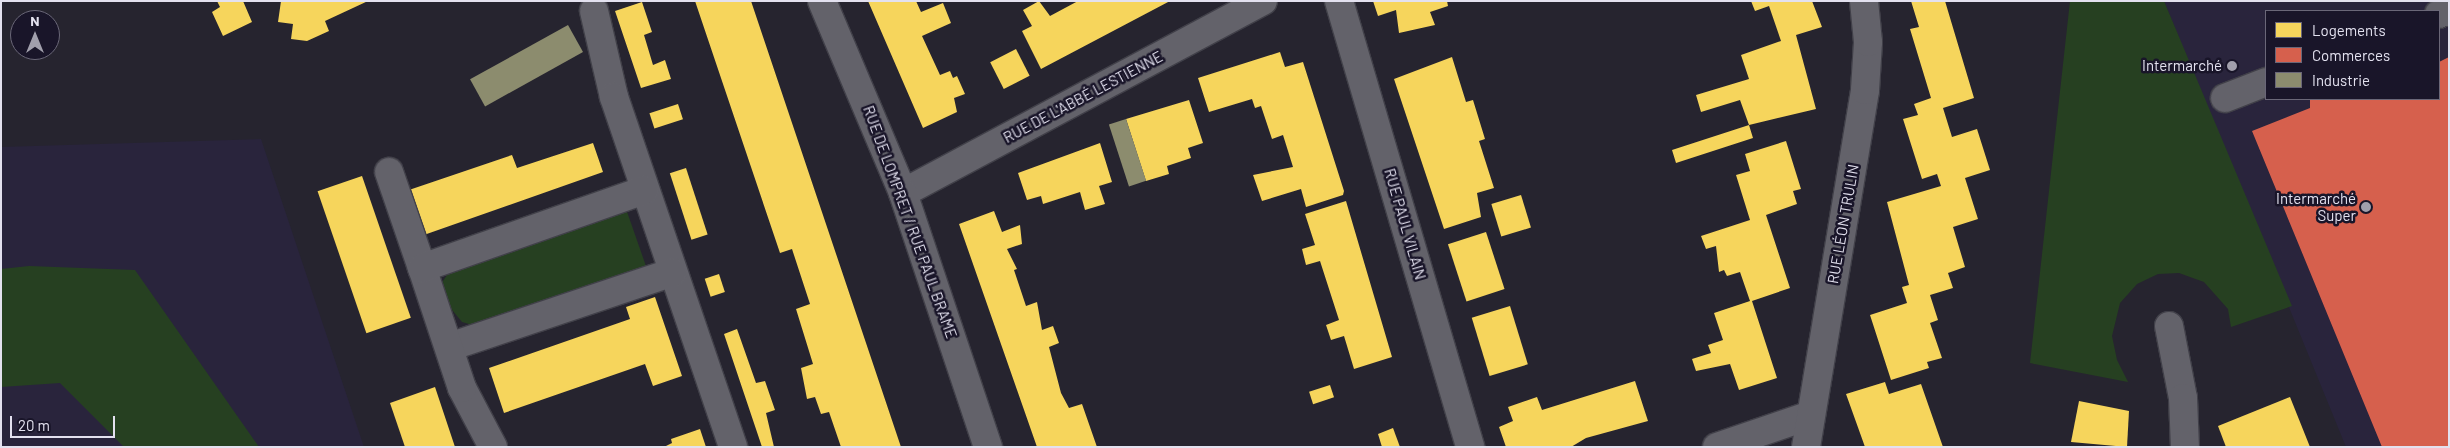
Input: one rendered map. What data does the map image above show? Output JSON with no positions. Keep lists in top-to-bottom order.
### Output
{
  "streets": {
    "street": [
      "RUE DE L'ABBÉ LESTIENNE",
      "RUE DE LOMPRET / RUE PAUL BRAME",
      "RUE PAUL VILAIN",
      "RUE LÉON TRULIN"
    ]
  },
  "crossings": [
    ["RUE DE L'ABBÉ LESTIENNE", "RUE DE LOMPRET / RUE PAUL BRAME"]
  ],
  "places": ["Intermarché", "Intermarché Super"],
  "legend": ["Logements", "Commerces", "Industrie"],
  "scale_bar": "20 m",
  "north": "top"
}
